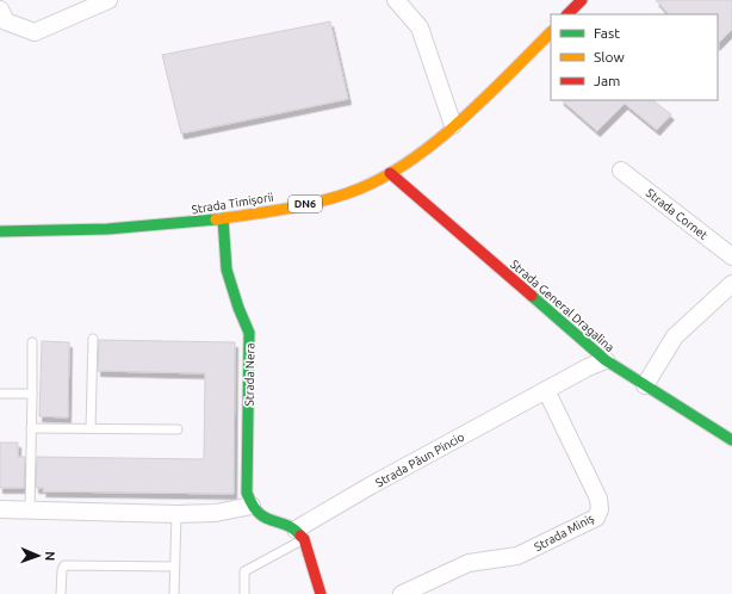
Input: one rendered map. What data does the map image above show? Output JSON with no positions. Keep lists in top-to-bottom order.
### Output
{
  "streets": {
    "main road": [
      "Strada Timișorii",
      "DN6",
      "Strada General Dragalina",
      "Strada Nera"
    ],
    "street": ["Strada Cornet", "Strada Păun Pincio", "Strada Miniș"]
  },
  "crossings": [
    ["Strada Timișorii", "Strada General Dragalina"],
    ["Strada Timișorii", "Strada Nera"],
    ["Strada General Dragalina", "Strada Păun Pincio"],
    ["Strada Păun Pincio", "Strada Miniș"]
  ],
  "legend": ["Fast", "Slow", "Jam"],
  "north": "right"
}
